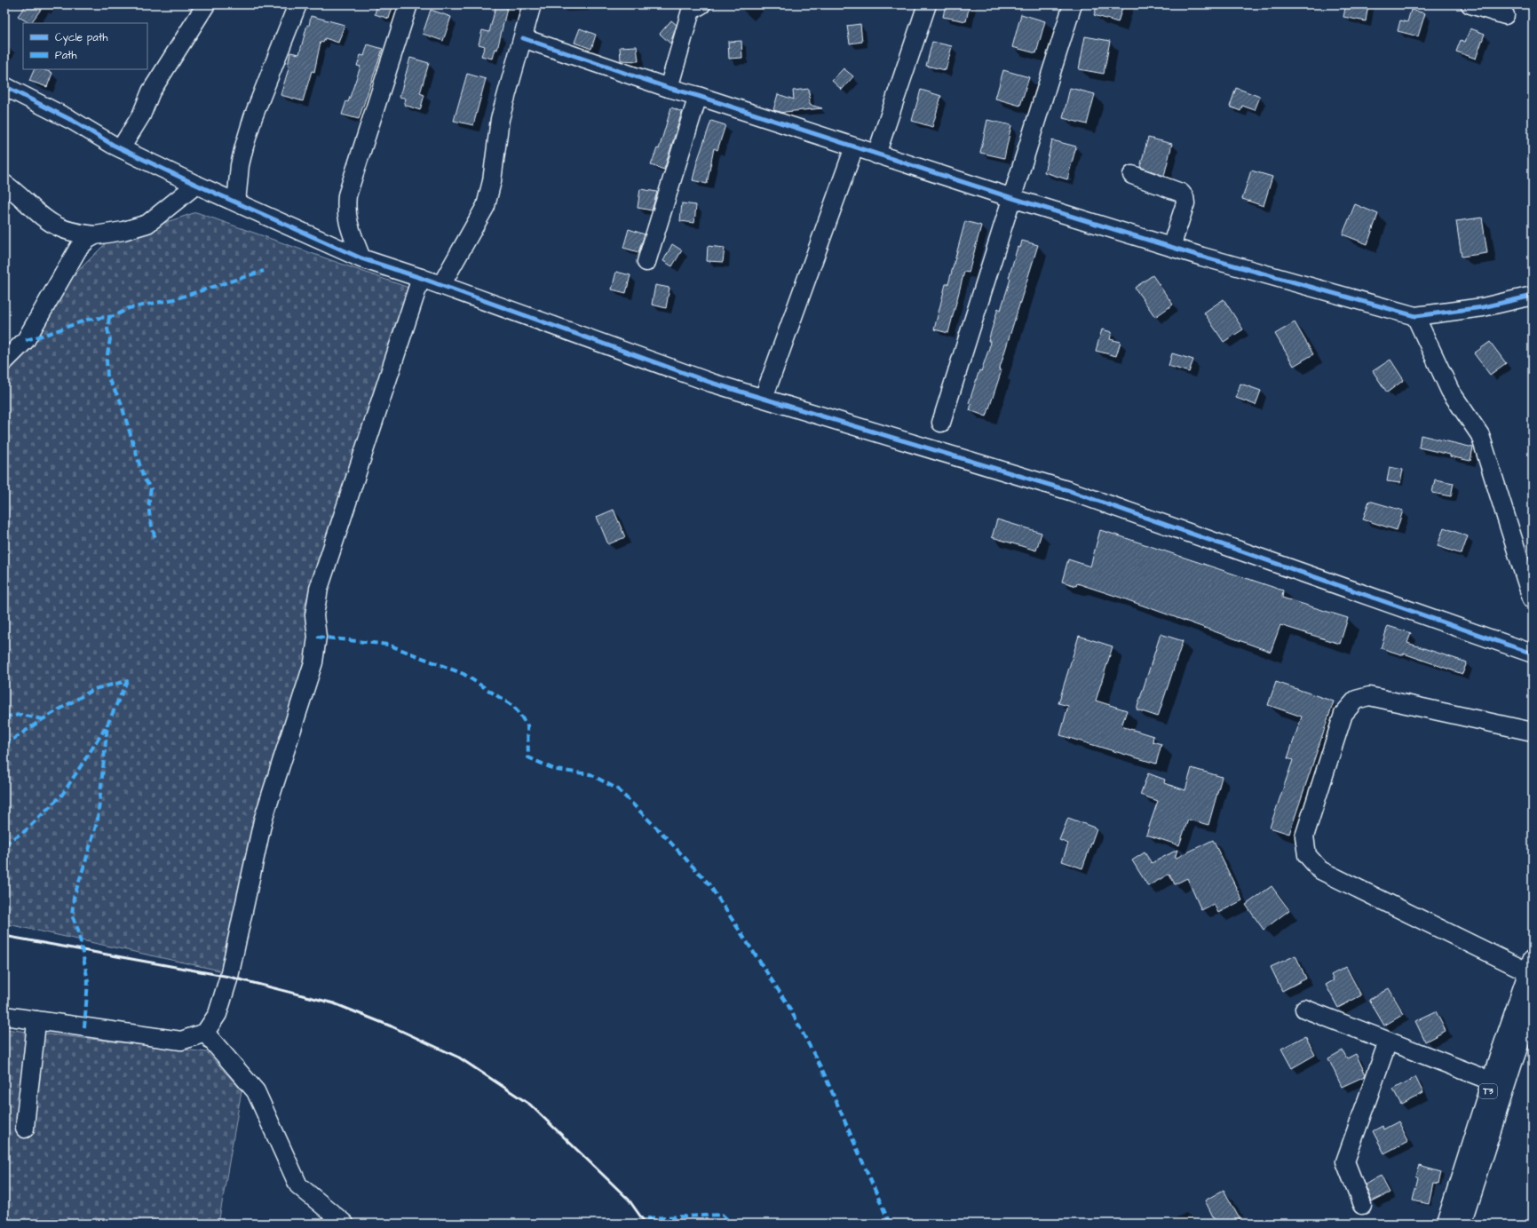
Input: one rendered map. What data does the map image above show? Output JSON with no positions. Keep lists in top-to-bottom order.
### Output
{
  "streets": {
    "highway": ["T3"]
  },
  "legend": ["Cycle path", "Path"]
}
